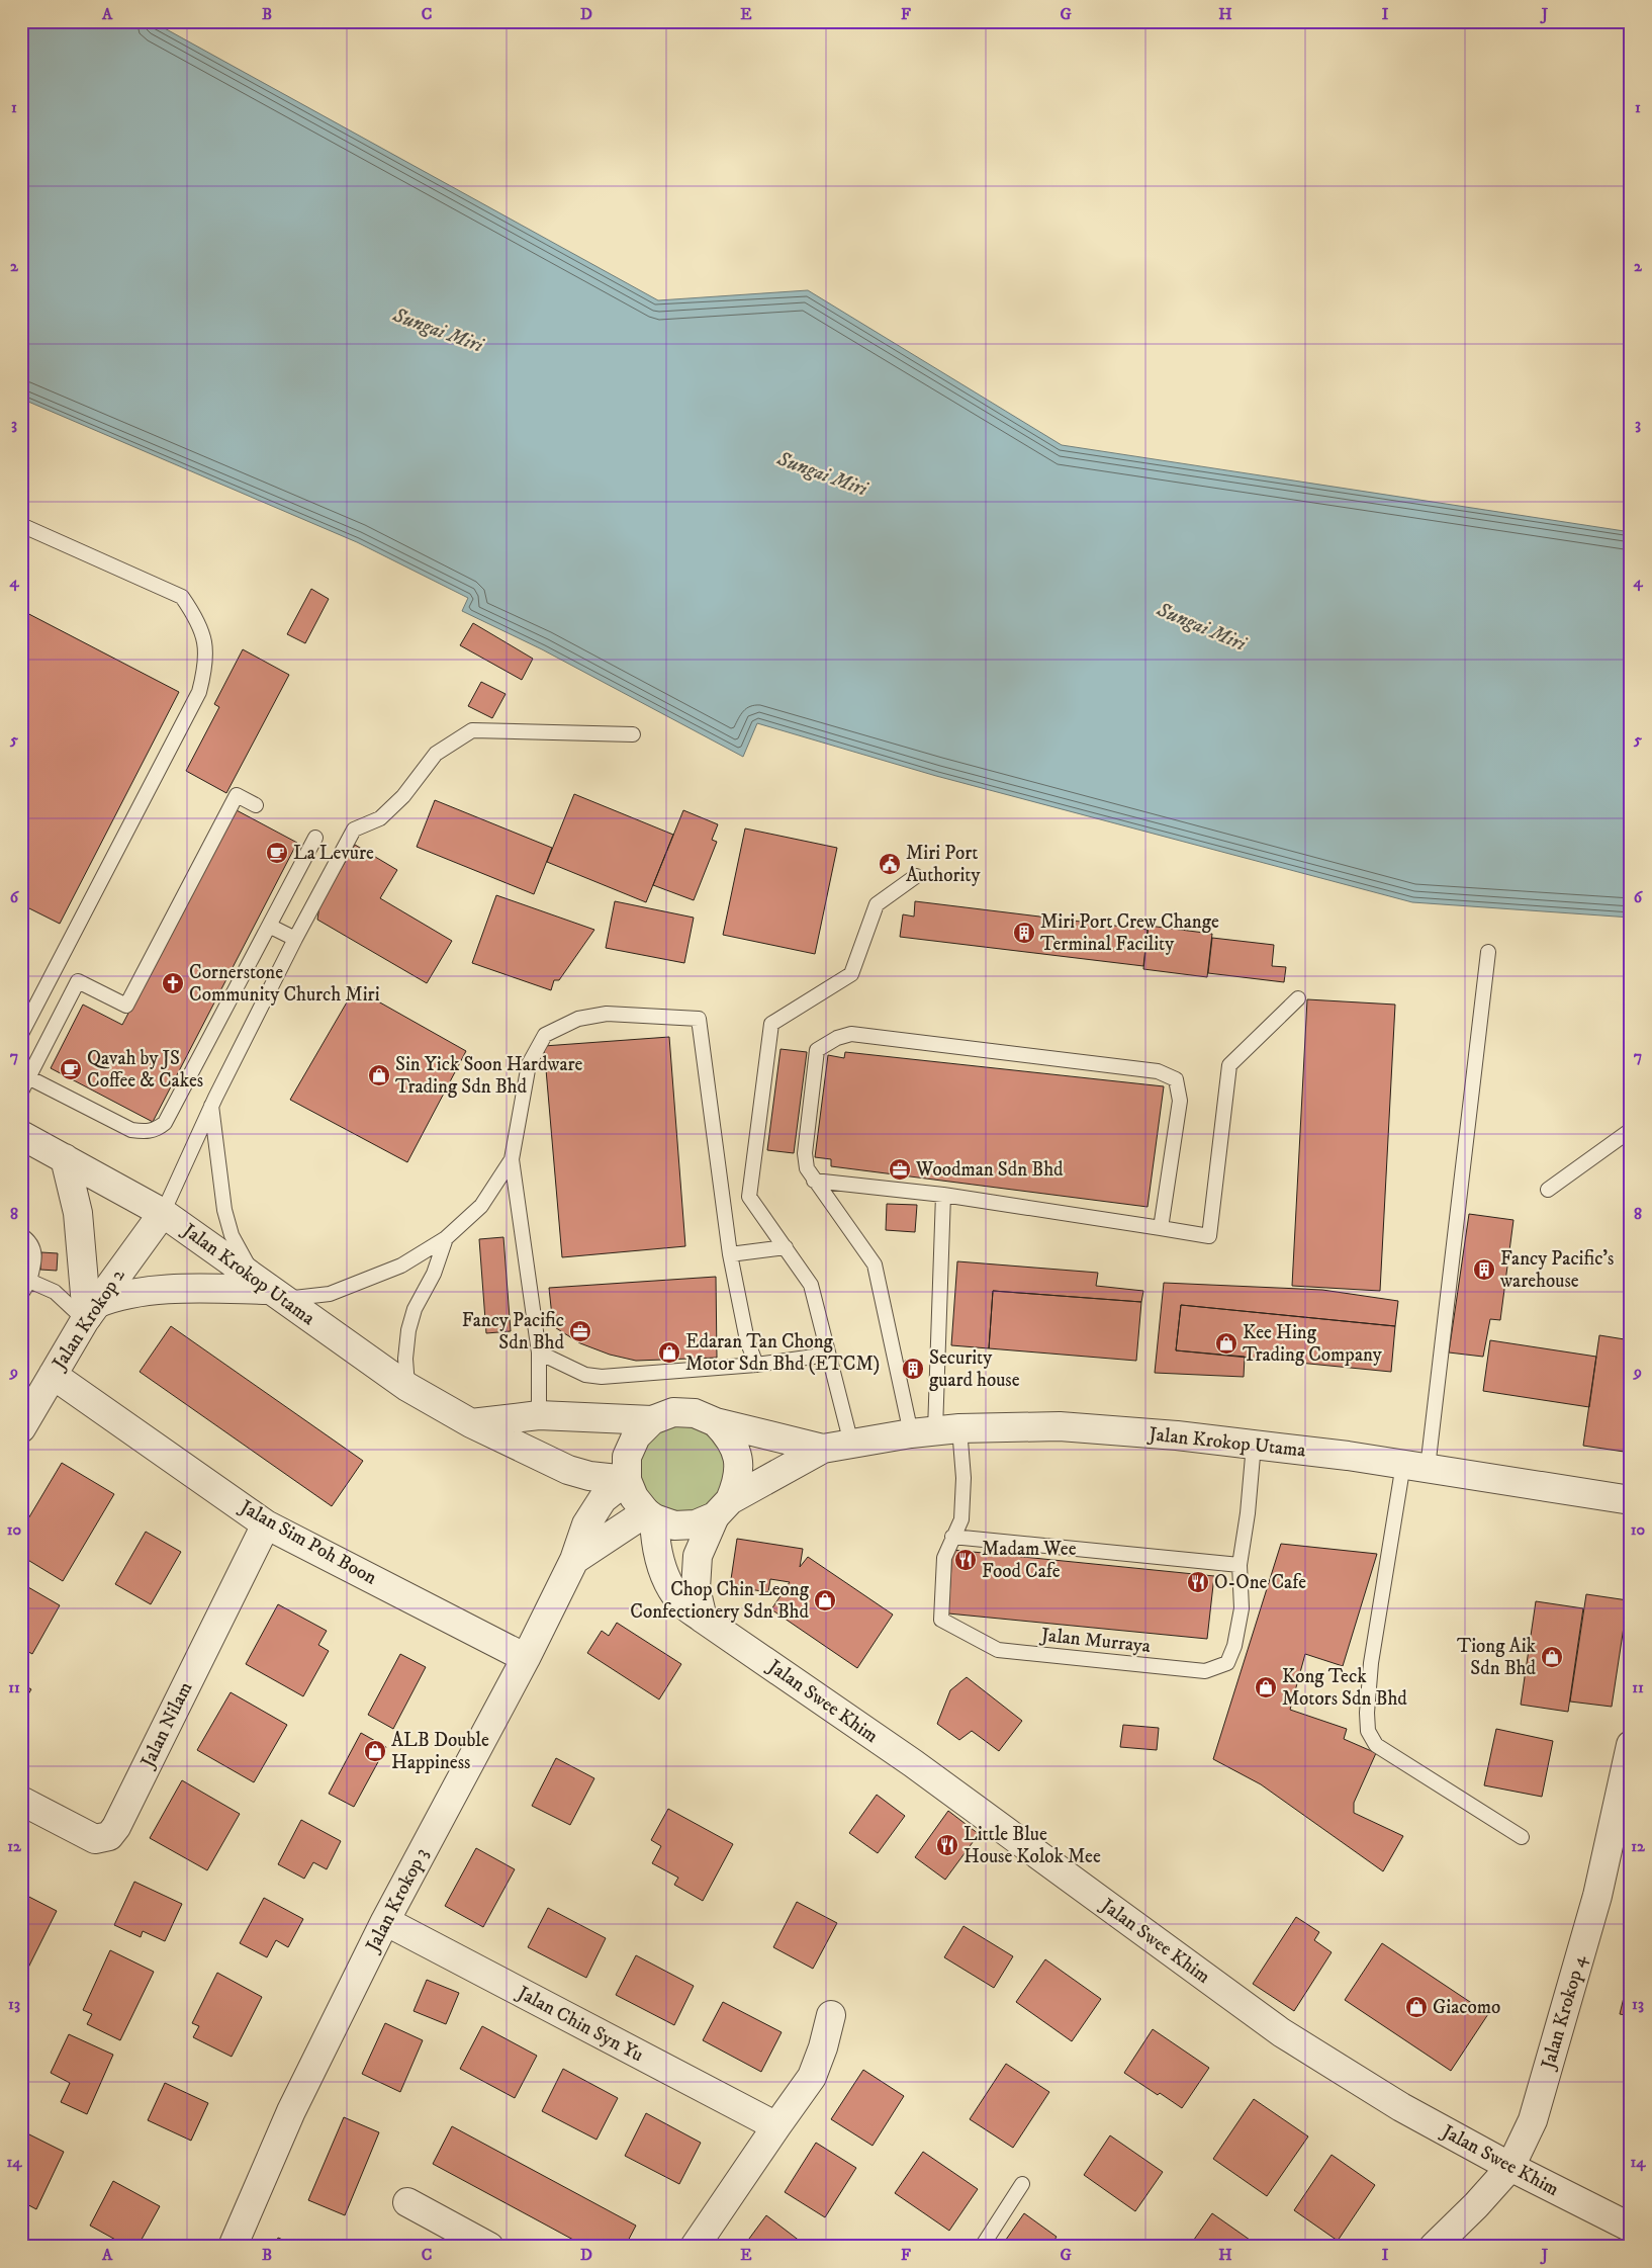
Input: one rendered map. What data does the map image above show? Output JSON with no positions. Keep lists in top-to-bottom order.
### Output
{
  "streets": {
    "street": [
      "Jalan Krokop Utama",
      "Jalan Krokop 2",
      "Jalan Sim Poh Boon",
      "Jalan Swee Khim",
      "Jalan Nilam",
      "Jalan Krokop 3",
      "Jalan Krokop 4",
      "Jalan Chin Syn Yu"
    ],
    "lane": ["Jalan Murraya"]
  },
  "crossings": [
    ["Jalan Krokop Utama", "Jalan Krokop 2"],
    ["Jalan Krokop Utama", "Jalan Murraya"],
    ["Jalan Krokop Utama", "Jalan Swee Khim"],
    ["Jalan Krokop Utama", "Jalan Krokop 3"],
    ["Jalan Krokop 2", "Jalan Sim Poh Boon"],
    ["Jalan Sim Poh Boon", "Jalan Nilam"],
    ["Jalan Sim Poh Boon", "Jalan Krokop 3"],
    ["Jalan Swee Khim", "Jalan Krokop 3"],
    ["Jalan Swee Khim", "Jalan Krokop 4"],
    ["Jalan Krokop 3", "Jalan Chin Syn Yu"]
  ],
  "water": ["Sungai Miri"],
  "places": {
    "cafe": ["La Levure", "Qavah by JS Coffee & Cakes"],
    "public building": ["Miri Port Authority"],
    "building": ["Miri Port Crew Change Terminal Facility", "Fancy Pacific's warehouse", "Security guard house"],
    "church": ["Cornerstone Community Church Miri"],
    "shop": [
      "Sin Yick Soon Hardware Trading Sdn Bhd",
      "Kee Hing Trading Company",
      "Edaran Tan Chong Motor Sdn Bhd (ETCM)",
      "Chop Chin Leong Confectionery Sdn Bhd",
      "Tiong Aik Sdn Bhd",
      "Kong Teck Motors Sdn Bhd",
      "ALB Double Happiness",
      "Giacomo"
    ],
    "office": ["Woodman Sdn Bhd", "Fancy Pacific Sdn Bhd"],
    "restaurant": ["Madam Wee Food Cafe", "O-One Cafe", "Little Blue House Kolok Mee"]
  },
  "grid": {
    "columns": [
      "A",
      "B",
      "C",
      "D",
      "E",
      "F",
      "G",
      "H",
      "I",
      "J"
    ],
    "rows": [
      "1",
      "2",
      "3",
      "4",
      "5",
      "6",
      "7",
      "8",
      "9",
      "10",
      "11",
      "12",
      "13",
      "14"
    ]
  }
}
